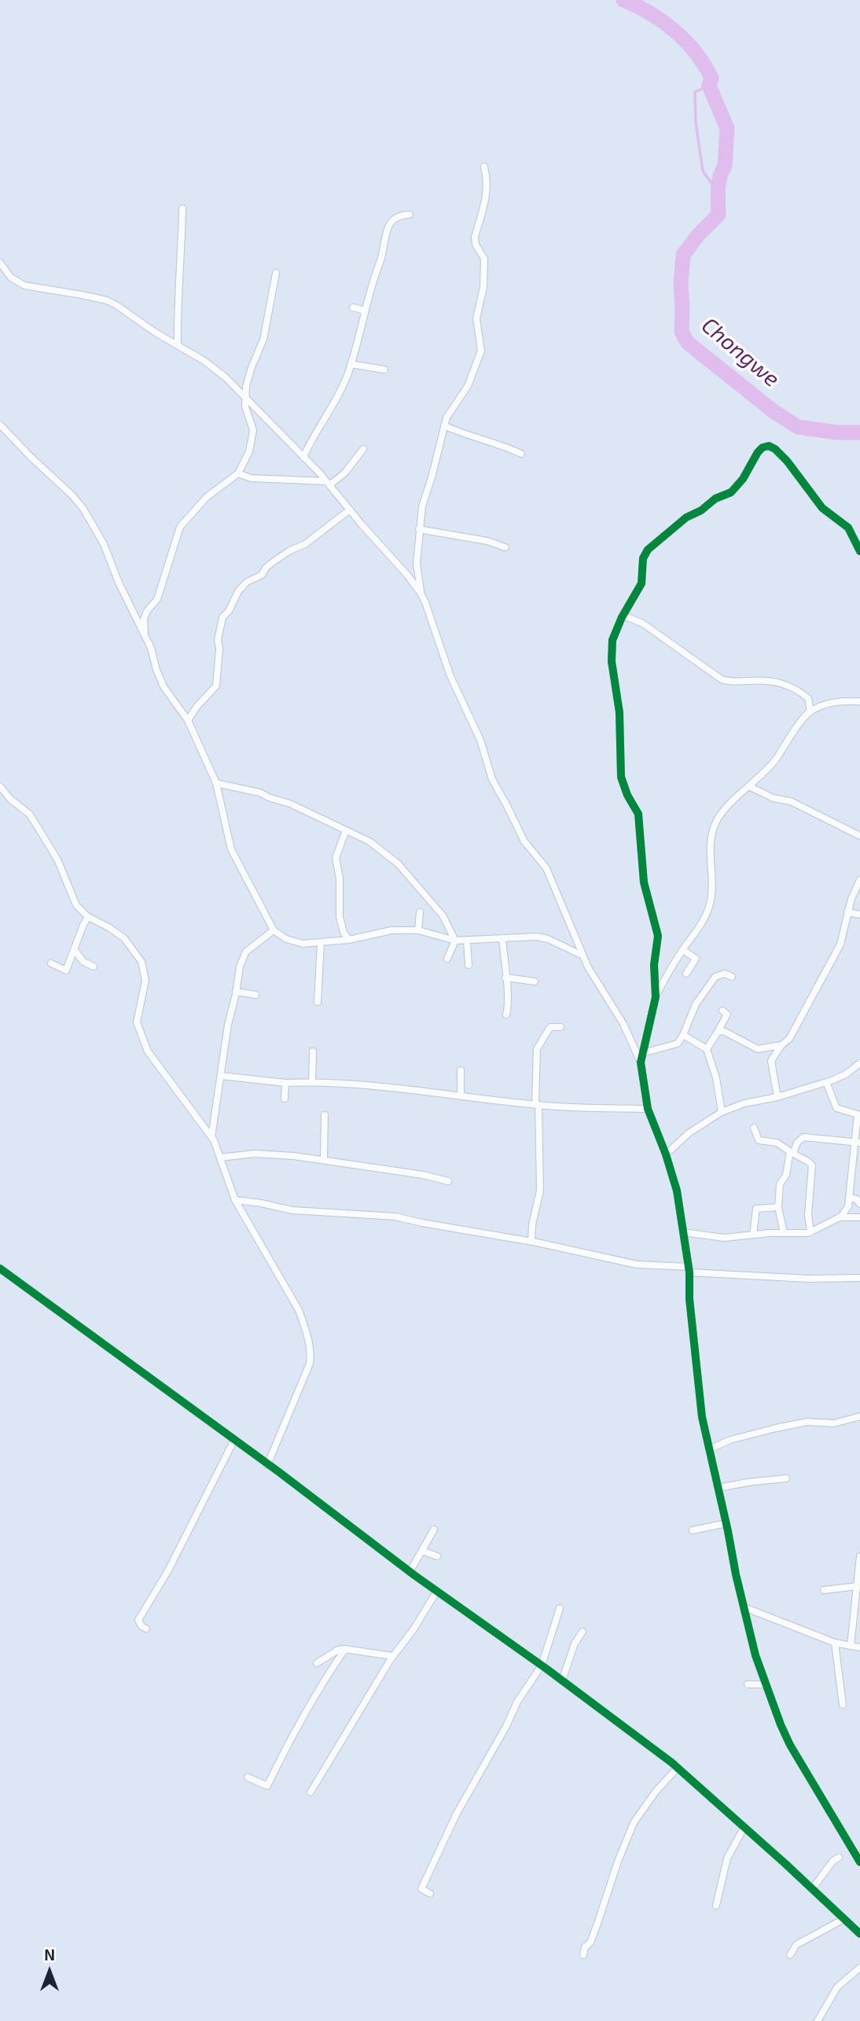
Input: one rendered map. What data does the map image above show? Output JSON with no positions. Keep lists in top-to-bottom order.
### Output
{
  "water": ["Chongwe"],
  "north": "top"
}
